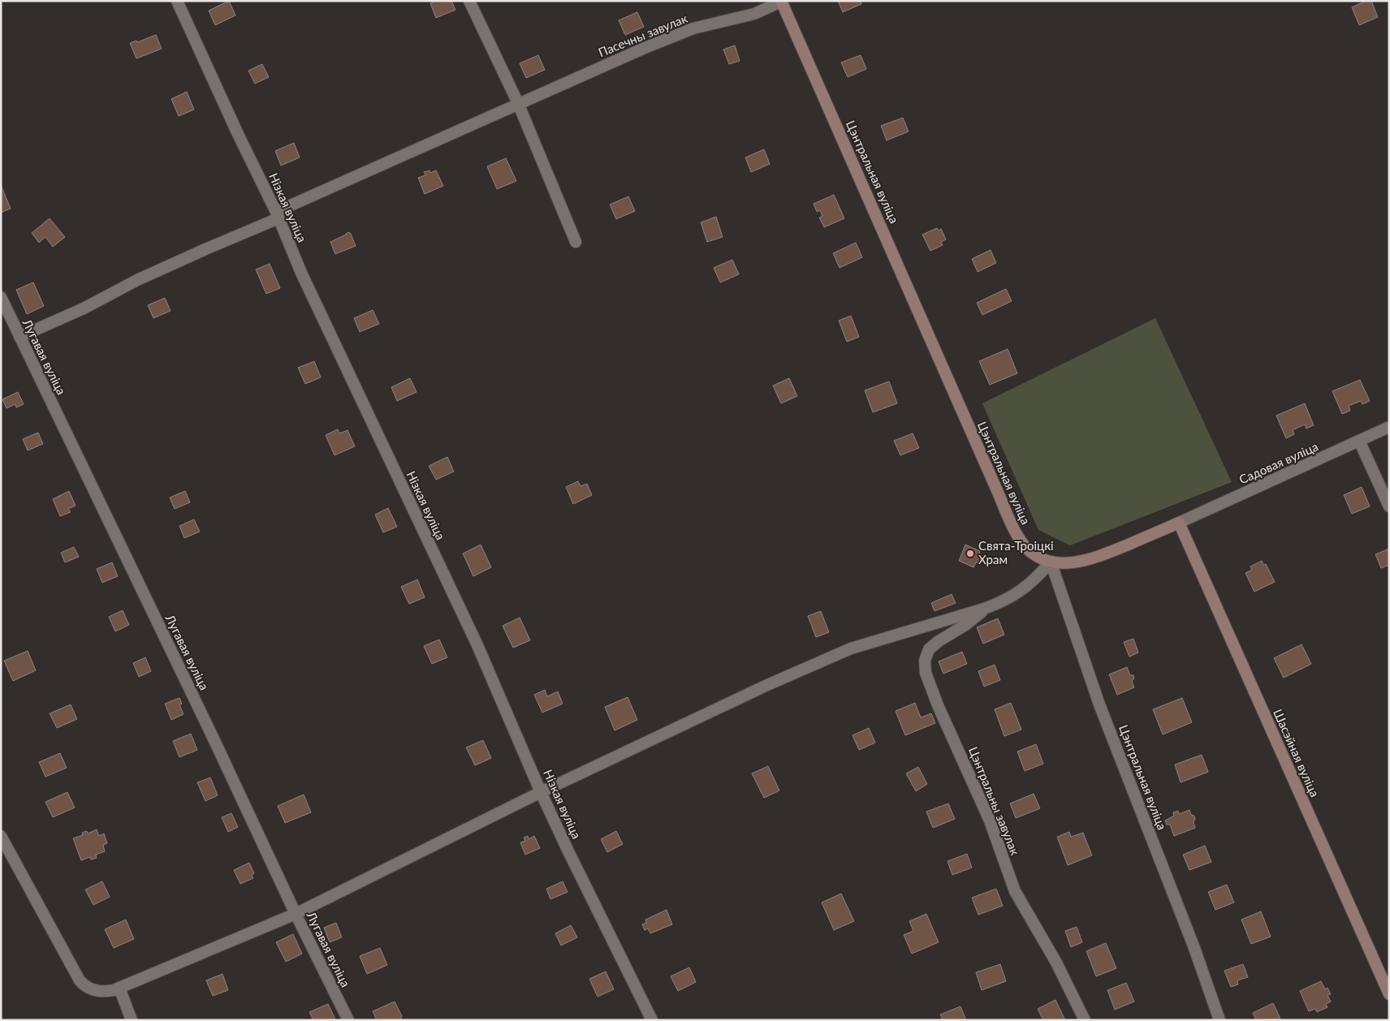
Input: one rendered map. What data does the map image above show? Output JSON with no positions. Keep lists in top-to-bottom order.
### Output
{
  "streets": {
    "main road": ["Цэнтральная вуліца", "Шасэйная вуліца"],
    "street": [
      "Пасечны завулак",
      "Нізкая вуліца",
      "Лугавая вуліца",
      "Садовая вуліца",
      "Цэнтральны завулак"
    ]
  },
  "crossings": [
    ["Пасечны завулак", "Цэнтральная вуліца"],
    ["Пасечны завулак", "Нізкая вуліца"],
    ["Пасечны завулак", "Лугавая вуліца"],
    ["Садовая вуліца", "Шасэйная вуліца"]
  ],
  "places": ["Свята-Троіцкі Храм"]
}
